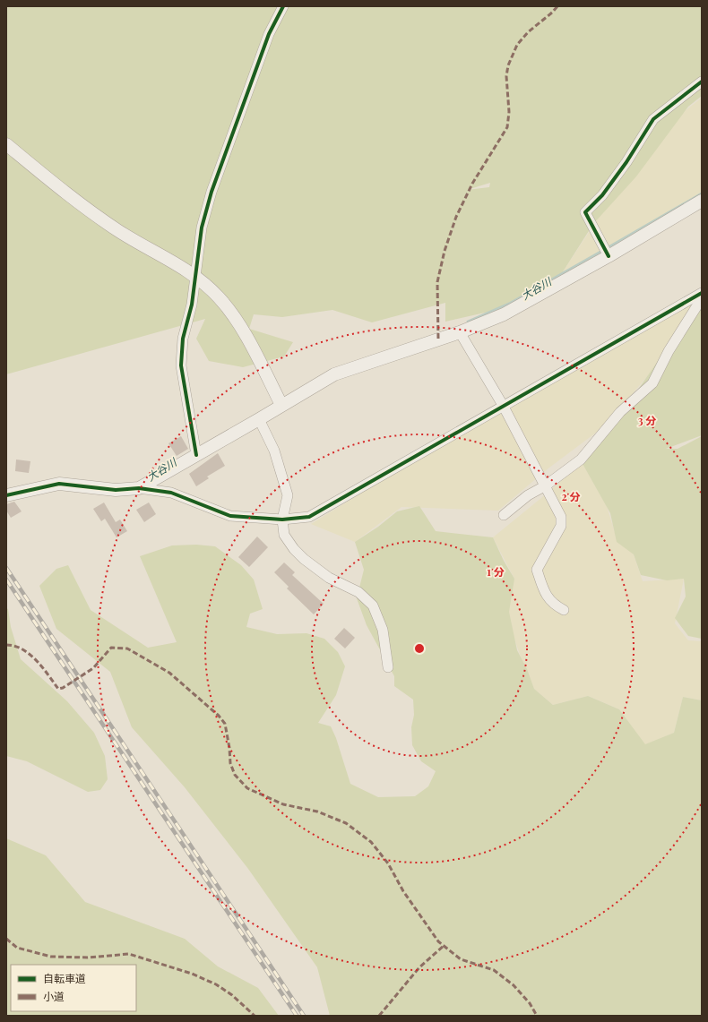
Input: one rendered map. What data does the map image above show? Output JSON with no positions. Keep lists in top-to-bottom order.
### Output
{
  "water": ["大谷川"],
  "legend": ["自転車道", "小道"],
  "rings": ["3 分", "2 分", "1 分"]
}
